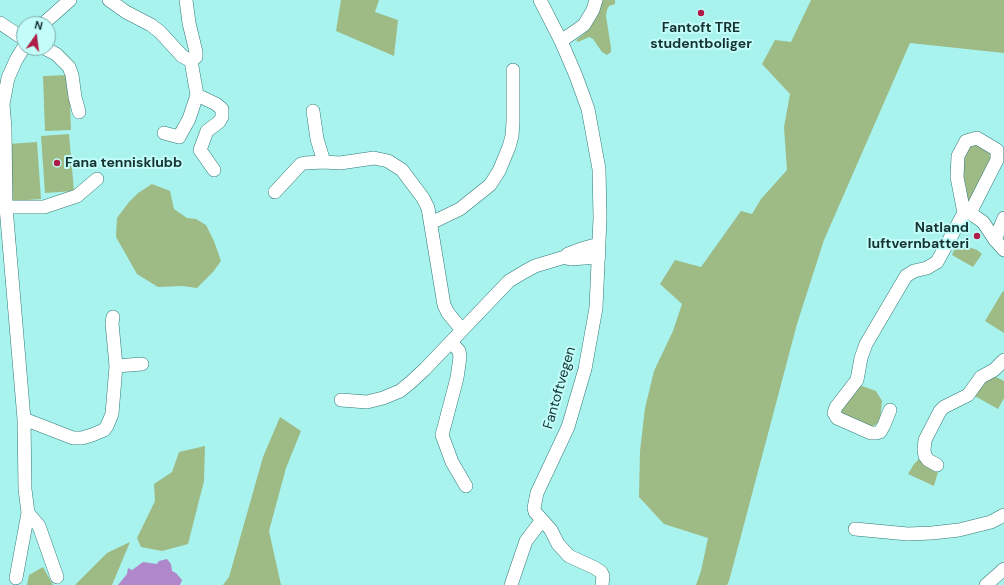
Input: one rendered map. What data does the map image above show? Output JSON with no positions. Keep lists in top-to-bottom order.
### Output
{
  "streets": {
    "street": ["Fantoftvegen"]
  },
  "places": ["Fantoft TRE studentboliger", "Fana tennisklubb", "Natland luftvernbatteri"],
  "north": "top"
}
